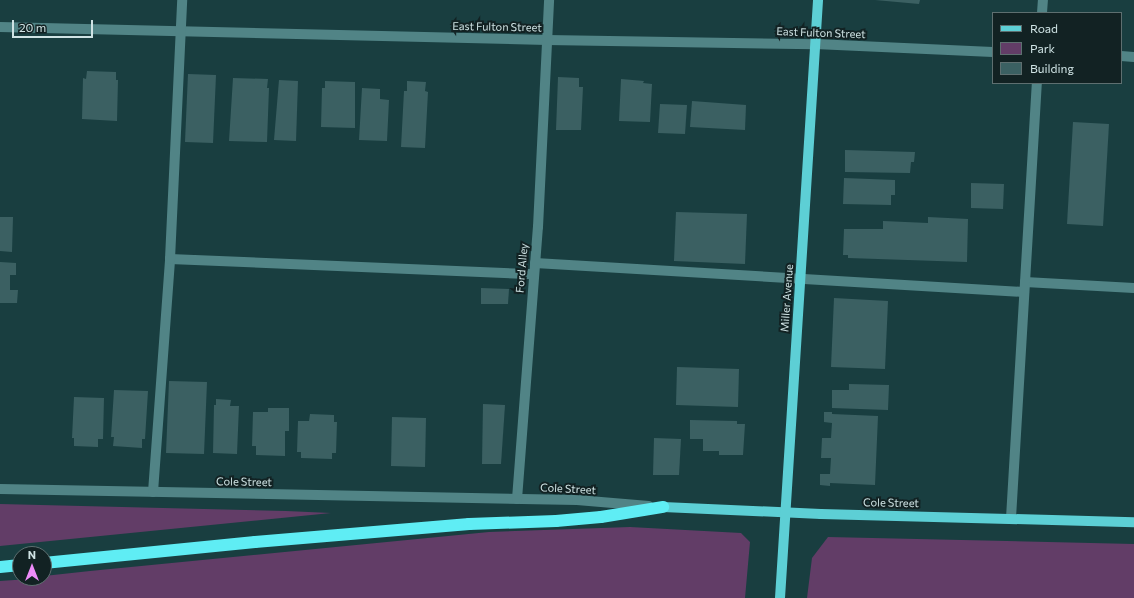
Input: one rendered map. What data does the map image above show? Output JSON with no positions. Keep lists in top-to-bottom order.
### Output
{
  "streets": {
    "main road": ["Miller Avenue", "Cole Street"],
    "street": ["East Fulton Street", "Ford Alley"]
  },
  "crossings": [
    ["East Fulton Street", "Ford Alley"],
    ["East Fulton Street", "Miller Avenue"],
    ["Ford Alley", "Cole Street"],
    ["Miller Avenue", "Cole Street"]
  ],
  "legend": ["Road", "Park", "Building"],
  "scale_bar": "20 m",
  "north": "top"
}
